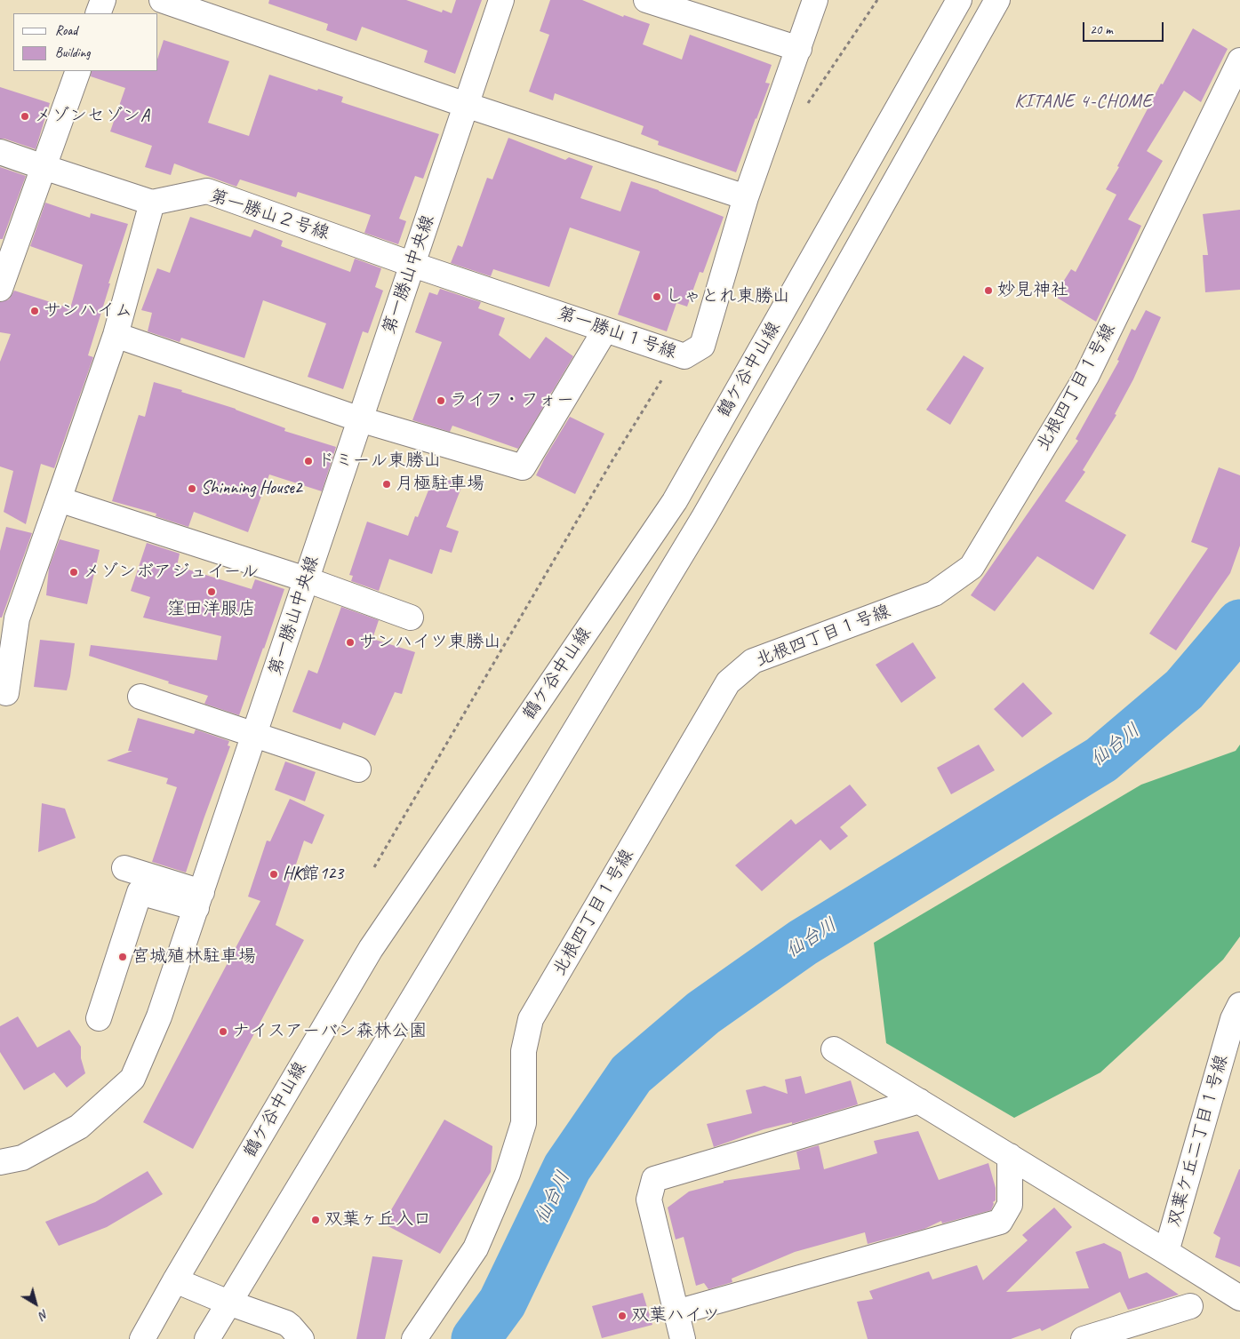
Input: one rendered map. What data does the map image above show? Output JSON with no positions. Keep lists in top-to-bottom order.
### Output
{
  "streets": {
    "street": [
      "第一勝山２号線",
      "第一勝山中央線",
      "第一勝山１号線",
      "鶴ケ谷中山線",
      "北根四丁目１号線",
      "双葉ケ丘二丁目１号線"
    ]
  },
  "crossings": [
    ["第一勝山２号線", "第一勝山中央線"],
    ["第一勝山２号線", "第一勝山１号線"],
    ["第一勝山中央線", "第一勝山１号線"]
  ],
  "districts": ["KITANE 4-CHOME"],
  "water": ["仙台川"],
  "places": [
    "メゾンセゾンA",
    "妙見神社",
    "しゃとれ東勝山",
    "サンハイム",
    "ライフ・フォー",
    "ドミール東勝山",
    "月極駐車場",
    "Shinning House2",
    "メゾンボアジュイール",
    "窪田洋服店",
    "サンハイツ東勝山",
    "HK館123",
    "宮城殖林駐車場",
    "ナイスアーバン森林公園",
    "双葉ヶ丘入口",
    "双葉ハイツ"
  ],
  "legend": ["Road", "Building"],
  "scale_bar": "20 m",
  "north": "bottom right"
}
